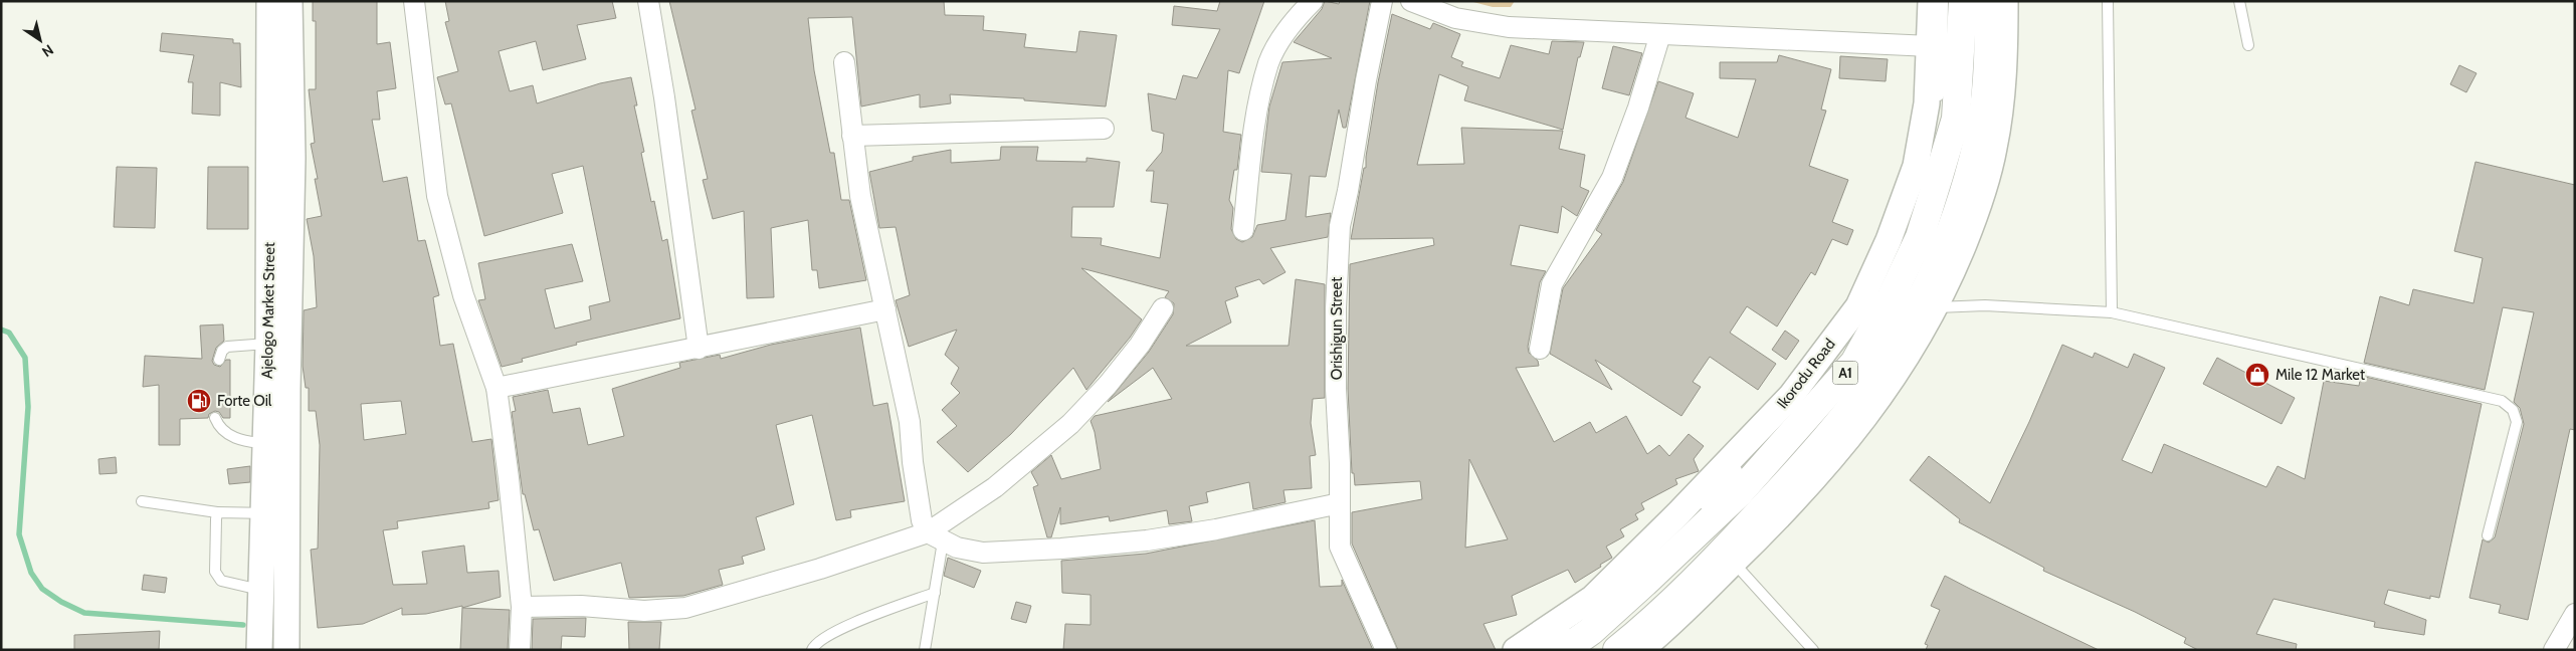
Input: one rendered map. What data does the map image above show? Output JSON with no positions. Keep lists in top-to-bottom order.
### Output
{
  "streets": {
    "highway": ["A1", "Ikorodu Road"],
    "street": ["Ajelogo Market Street", "Orishigun Street"]
  },
  "places": {
    "shop": ["Mile 12 Market"],
    "fuel station": ["Forte Oil"]
  },
  "north": "bottom right"
}
